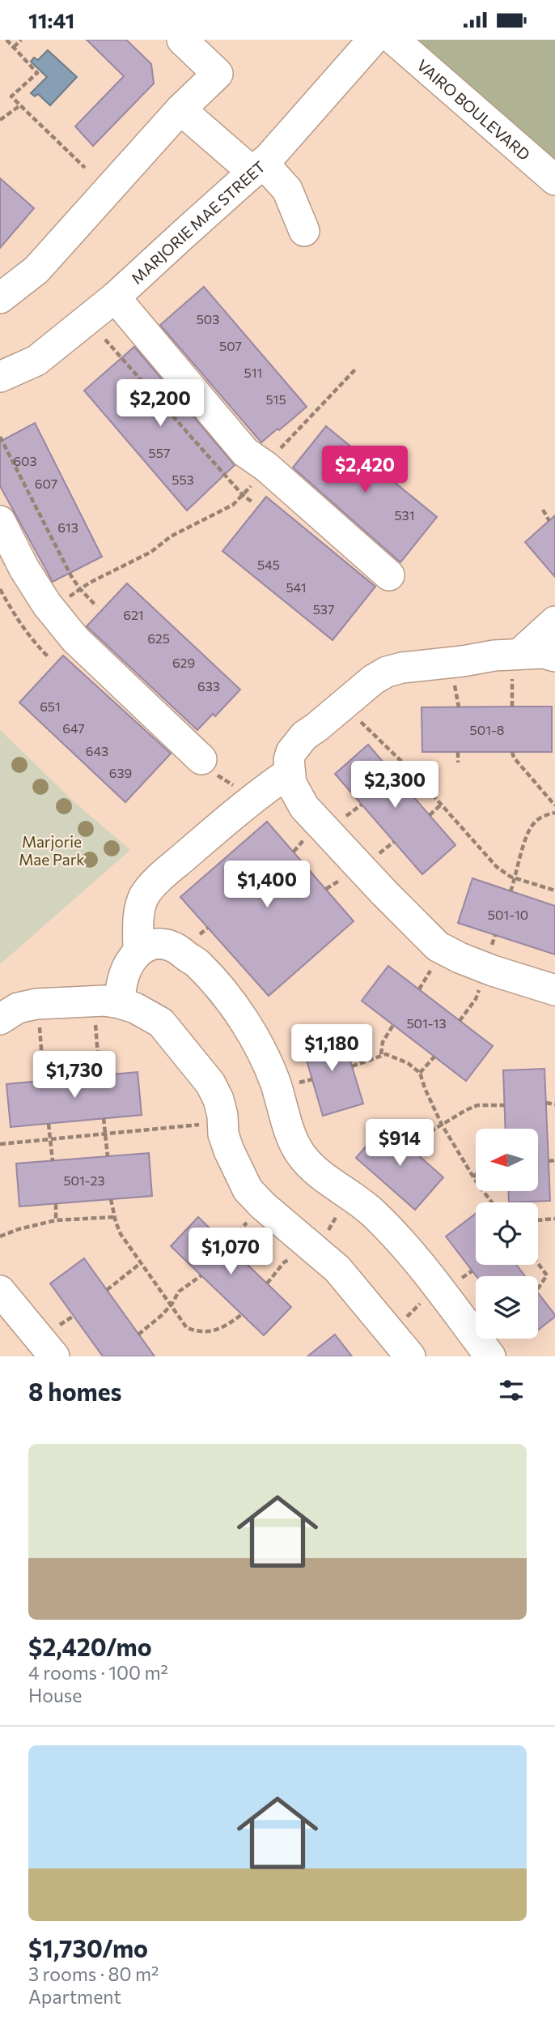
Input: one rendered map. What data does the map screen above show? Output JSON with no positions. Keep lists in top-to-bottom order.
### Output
{
  "streets": {
    "street": ["VAIRO BOULEVARD", "MARJORIE MAE STREET"]
  },
  "parks": ["Marjorie Mae Park"],
  "house_numbers": [
    "503",
    "507",
    "511",
    "515",
    "557",
    "603",
    "553",
    "607",
    "531",
    "613",
    "545",
    "541",
    "537",
    "621",
    "625",
    "629",
    "633",
    "651",
    "647",
    "501-8",
    "643",
    "639",
    "501-10",
    "501-13",
    "501-23"
  ],
  "north": "left",
  "page": {
    "status": "11:41",
    "price": [
      "$2,200",
      "$2,420",
      "$2,300",
      "$1,400",
      "$1,180",
      "$1,730",
      "$914",
      "$1,070"
    ],
    "heading": "8 homes",
    "list": [
      {
        "name": "$2,420/mo",
        "note": "4 rooms · 100 m² · House"
      },
      {
        "name": "$1,730/mo",
        "note": "3 rooms · 80 m² · Apartment"
      }
    ]
  }
}
